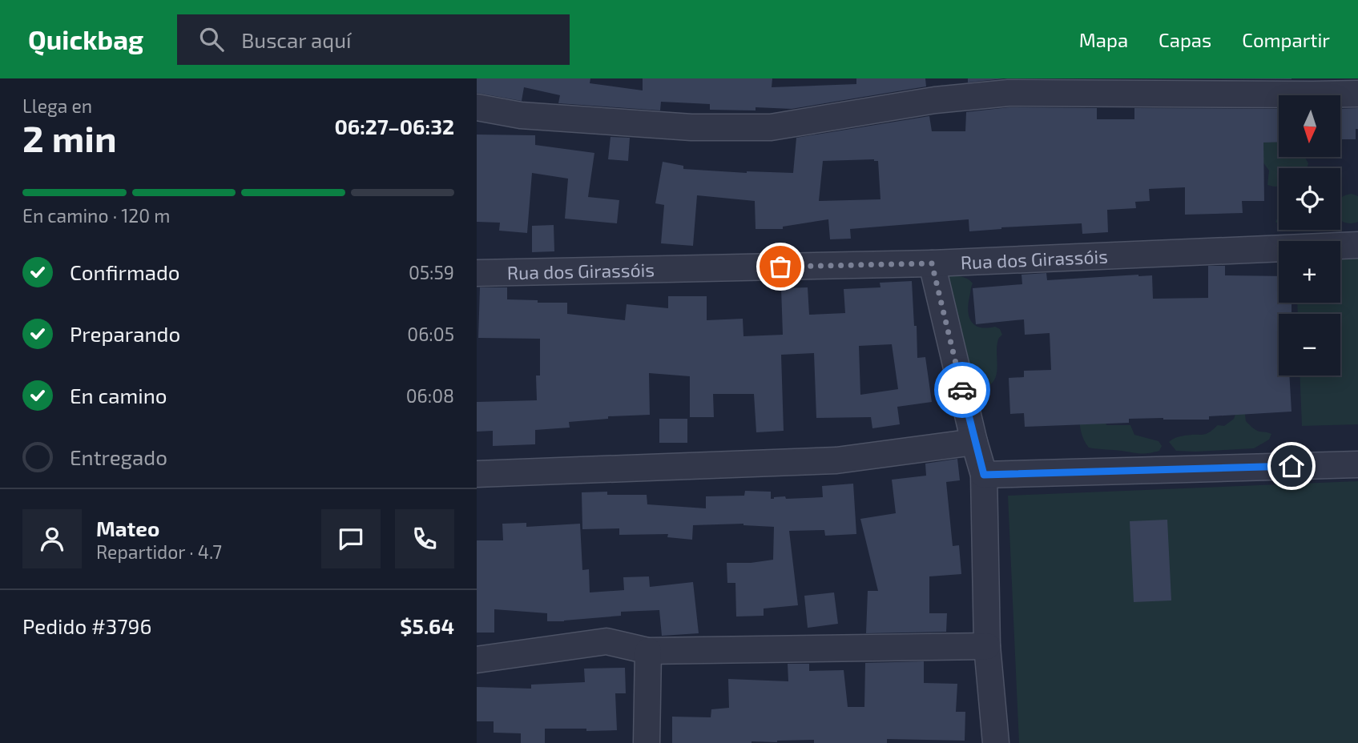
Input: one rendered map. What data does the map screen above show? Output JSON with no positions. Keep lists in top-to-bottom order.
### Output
{
  "streets": {
    "street": ["Rua dos Girassóis"]
  },
  "north": "bottom",
  "page": {
    "header": "Quickbag",
    "search": "Buscar aquí",
    "nav": ["Mapa", "Capas", "Compartir"],
    "heading": ["2 min", "Llega en", "06:27–06:32"],
    "panel": [
      "Mateo",
      "Repartidor · 4.7",
      "Pedido #3796",
      "$5.64"
    ],
    "map_buttons": ["+", "−"],
    "bar": "En camino · 120 m",
    "list": [
      ["Confirmado", "05:59"],
      ["Preparando", "06:05"],
      ["En camino", "06:08"],
      "Entregado"
    ]
  }
}
